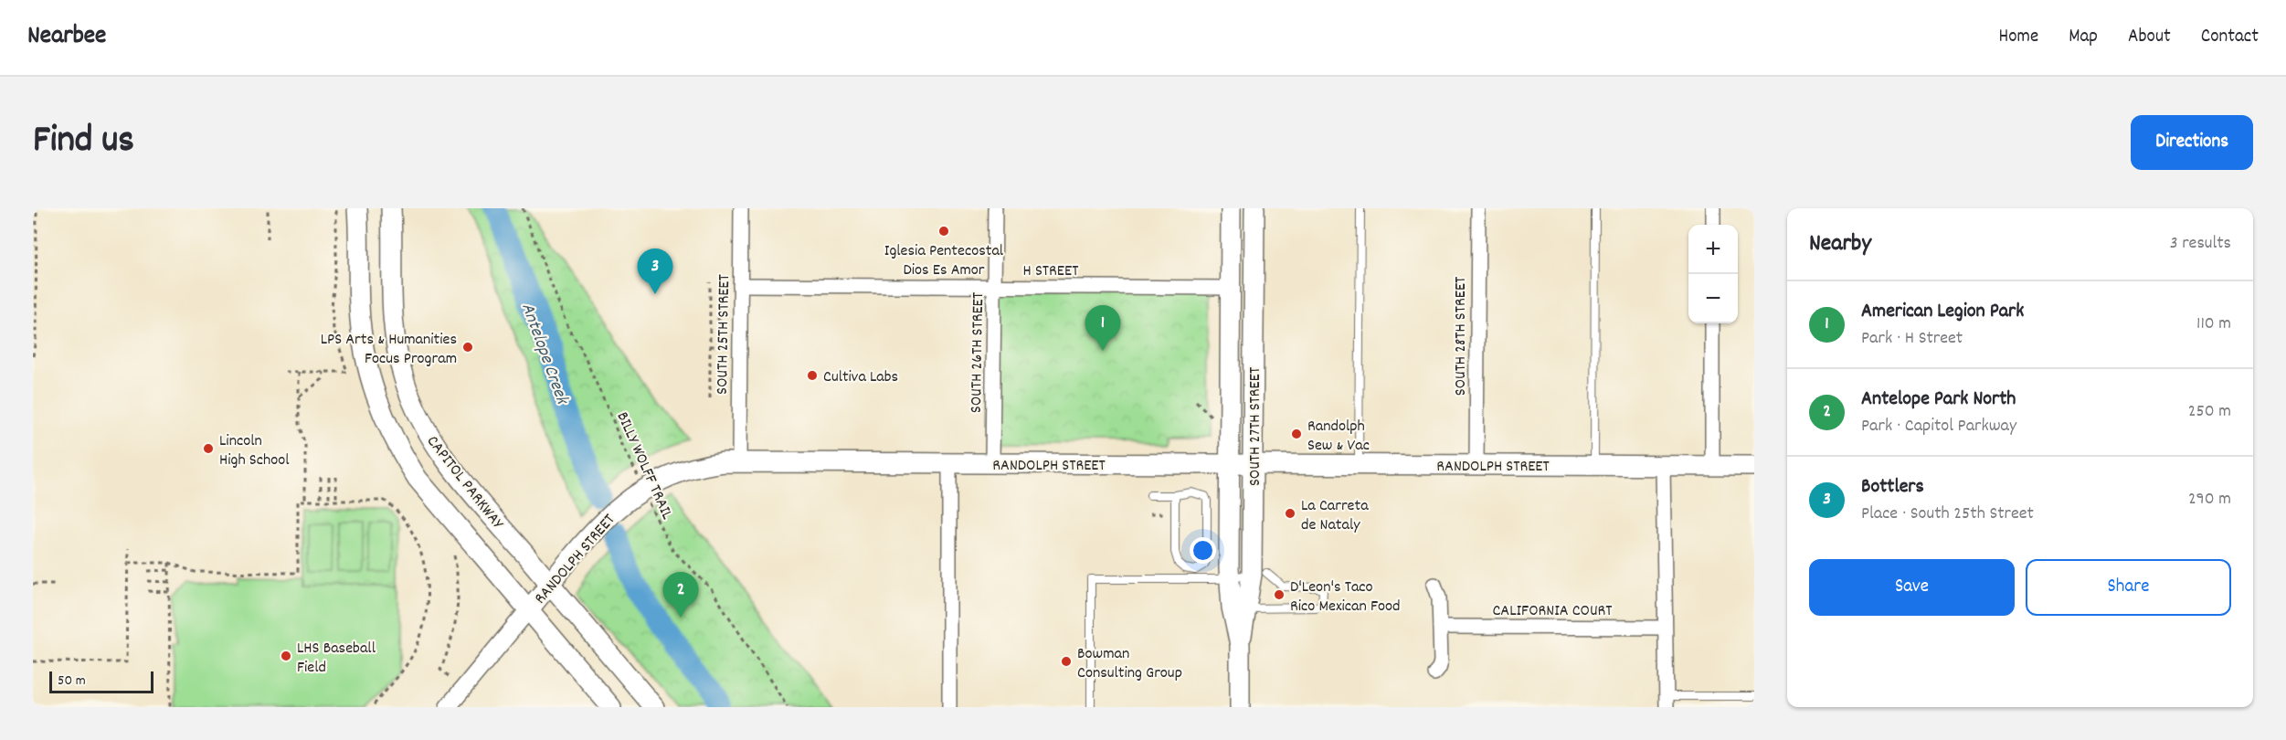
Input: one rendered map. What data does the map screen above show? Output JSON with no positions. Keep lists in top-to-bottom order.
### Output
{
  "streets": {
    "main road": ["SOUTH 27TH STREET", "RANDOLPH STREET", "CAPITOL PARKWAY"],
    "street": [
      "H STREET",
      "SOUTH 25TH STREET",
      "SOUTH 28TH STREET",
      "SOUTH 26TH STREET",
      "CALIFORNIA COURT"
    ],
    "path": ["BILLY WOLFF TRAIL"]
  },
  "crossings": [
    ["H STREET", "SOUTH 25TH STREET"],
    ["H STREET", "SOUTH 26TH STREET"],
    ["H STREET", "SOUTH 27TH STREET"],
    ["SOUTH 25TH STREET", "RANDOLPH STREET"],
    ["SOUTH 28TH STREET", "RANDOLPH STREET"],
    ["SOUTH 26TH STREET", "RANDOLPH STREET"],
    ["SOUTH 27TH STREET", "RANDOLPH STREET"],
    ["RANDOLPH STREET", "BILLY WOLFF TRAIL"],
    ["RANDOLPH STREET", "CAPITOL PARKWAY"]
  ],
  "water": ["Antelope Creek"],
  "places": [
    "Iglesia Pentecostal Dios Es Amor",
    "LPS Arts & Humanities Focus Program",
    "Cultiva Labs",
    "Randolph Sew & Vac",
    "Lincoln High School",
    "La Carreta de Nataly",
    "D'Leon's Taco Rico Mexican Food",
    "LHS Baseball Field",
    "Bowman Consulting Group"
  ],
  "scale_bar": "50 m",
  "page": {
    "header": "Nearbee",
    "nav": [
      "Home",
      "Map",
      "About",
      "Contact"
    ],
    "title": "Find us",
    "buttons": [
      "Directions",
      ["Save", "Share"]
    ],
    "heading": ["Nearby", "3 results"],
    "map_buttons": ["+", "−"],
    "pins": ["3", "1", "2"],
    "list": [
      {
        "mark": "1",
        "name": "American Legion Park",
        "note": "Park · H Street",
        "value": "110 m"
      },
      {
        "mark": "2",
        "name": "Antelope Park North",
        "note": "Park · Capitol Parkway",
        "value": "250 m"
      },
      {
        "mark": "3",
        "name": "Bottlers",
        "note": "Place · South 25th Street",
        "value": "290 m"
      }
    ],
    "scale": "50 m"
  }
}
